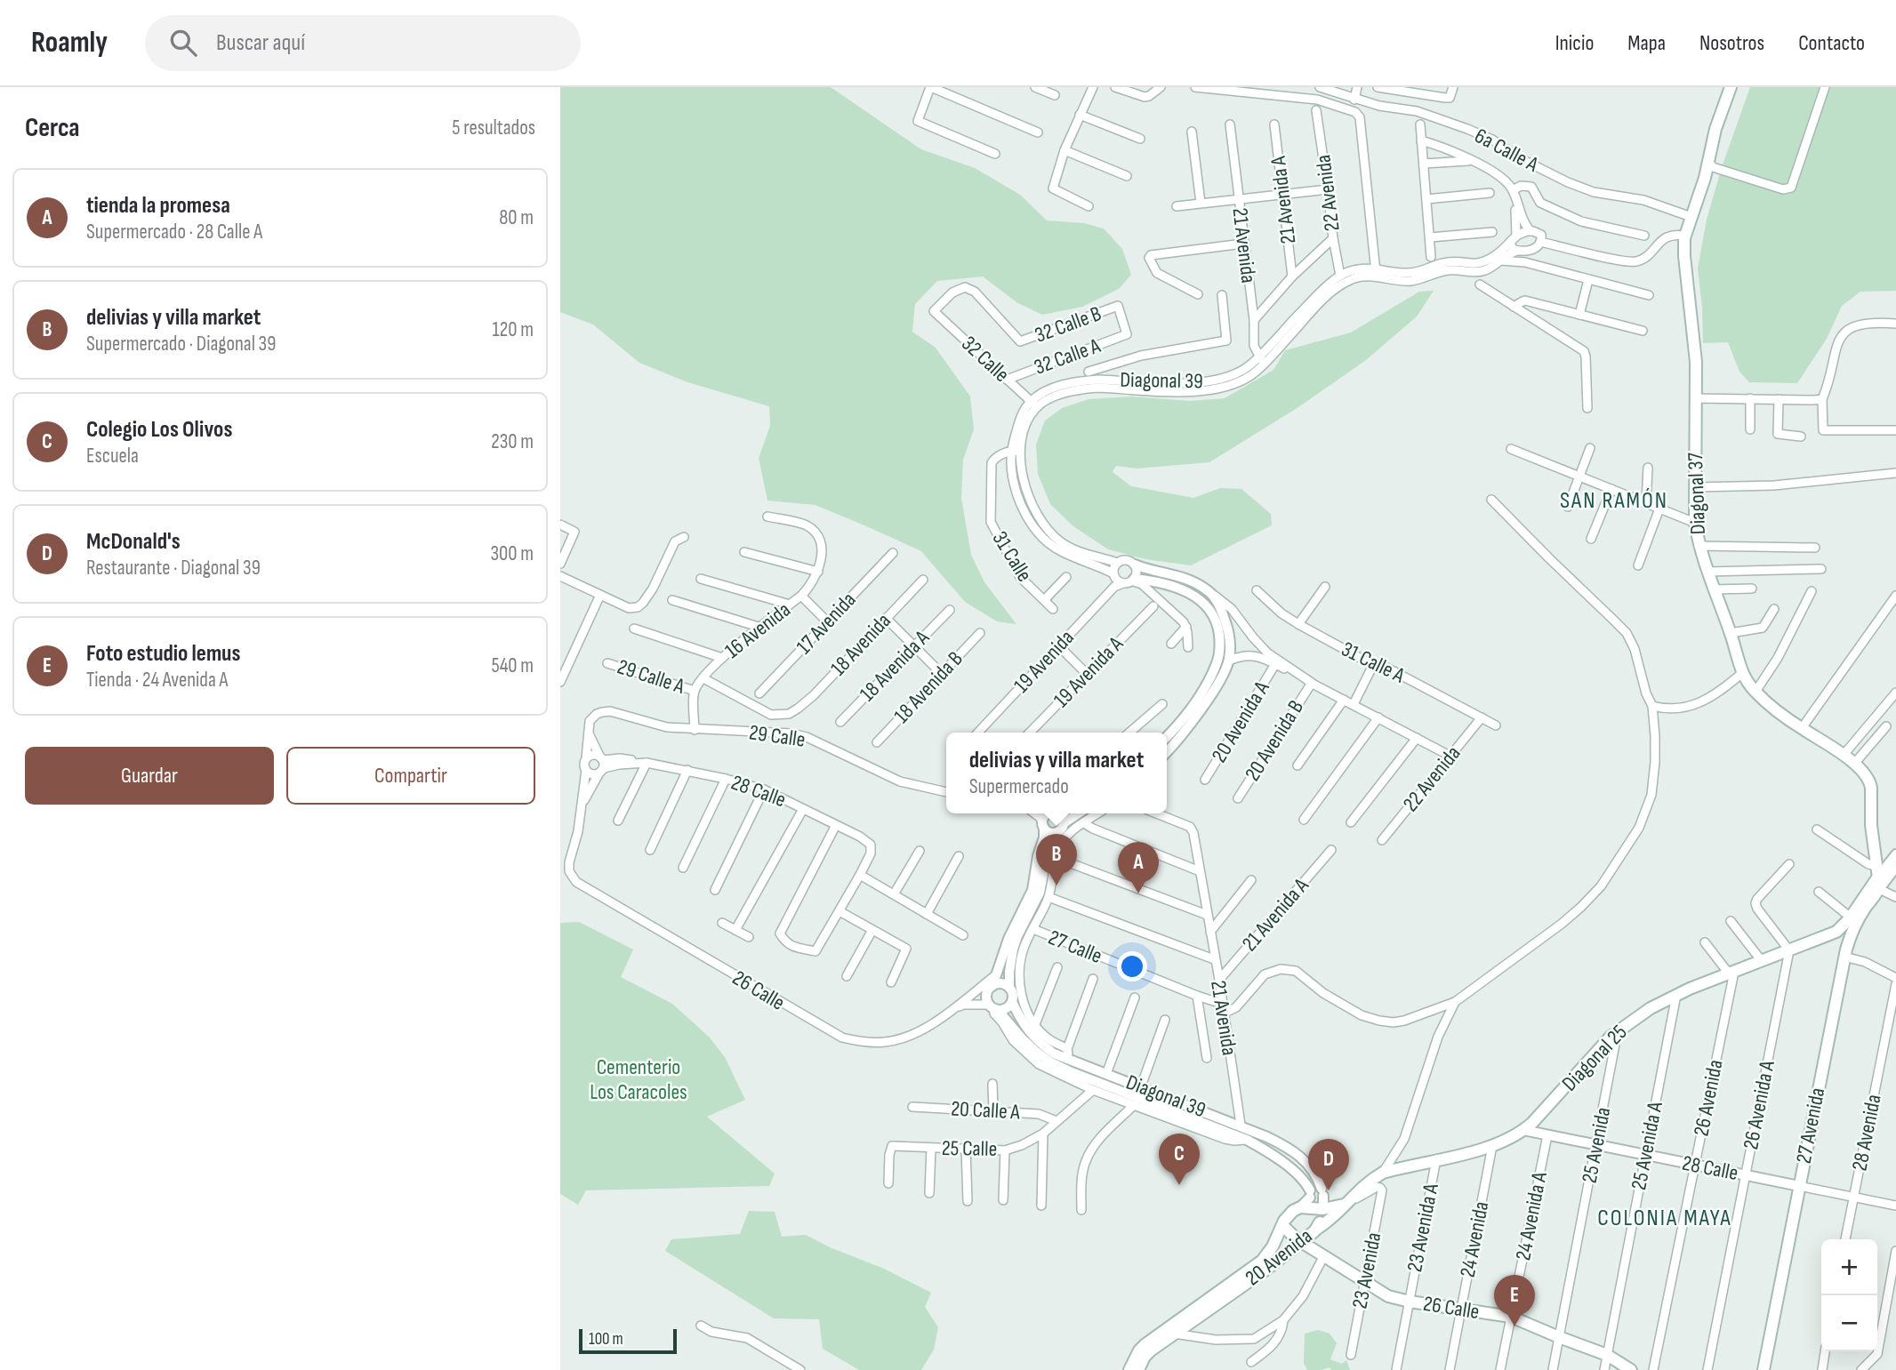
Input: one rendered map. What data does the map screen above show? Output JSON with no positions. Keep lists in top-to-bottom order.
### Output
{
  "streets": {
    "main road": [
      "Diagonal 37",
      "26 Calle",
      "Diagonal 25",
      "27 Avenida",
      "20 Avenida"
    ],
    "street": [
      "6a Calle A",
      "22 Avenida",
      "21 Avenida A",
      "21 Avenida",
      "32 Calle B",
      "32 Calle A",
      "32 Calle",
      "Diagonal 39",
      "31 Calle",
      "17 Avenida",
      "16 Avenida",
      "18 Avenida",
      "19 Avenida",
      "31 Calle A",
      "18 Avenida A",
      "19 Avenida A",
      "29 Calle A",
      "18 Avenida B",
      "20 Avenida A",
      "29 Calle",
      "20 Avenida B",
      "28 Calle",
      "27 Calle",
      "26 Avenida",
      "26 Avenida A",
      "20 Calle A",
      "28 Avenida",
      "25 Avenida",
      "25 Avenida A",
      "25 Calle",
      "24 Avenida A",
      "23 Avenida A",
      "24 Avenida",
      "23 Avenida"
    ]
  },
  "crossings": [
    ["6a Calle A", "Diagonal 37"],
    ["22 Avenida", "Diagonal 39"],
    ["22 Avenida", "31 Calle A"],
    ["21 Avenida A", "21 Avenida"],
    ["21 Avenida", "Diagonal 39"],
    ["21 Avenida", "27 Calle"],
    ["32 Calle B", "32 Calle A"],
    ["32 Calle B", "32 Calle"],
    ["32 Calle A", "32 Calle"],
    ["32 Calle", "Diagonal 39"],
    ["Diagonal 39", "26 Calle"],
    ["Diagonal 39", "Diagonal 25"],
    ["Diagonal 39", "20 Avenida"],
    ["Diagonal 37", "Diagonal 25"],
    ["Diagonal 37", "27 Avenida"],
    ["16 Avenida", "18 Avenida"],
    ["16 Avenida", "29 Calle A"],
    ["28 Calle", "Diagonal 25"],
    ["28 Calle", "26 Avenida"],
    ["28 Calle", "26 Avenida A"],
    ["28 Calle", "27 Avenida"],
    ["28 Calle", "28 Avenida"],
    ["28 Calle", "25 Avenida"],
    ["28 Calle", "25 Avenida A"],
    ["28 Calle", "24 Avenida A"],
    ["26 Calle", "25 Avenida"],
    ["26 Calle", "25 Avenida A"],
    ["26 Calle", "24 Avenida A"],
    ["26 Calle", "23 Avenida A"],
    ["26 Calle", "24 Avenida"],
    ["26 Calle", "20 Avenida"],
    ["26 Calle", "23 Avenida"],
    ["Diagonal 25", "26 Avenida"],
    ["Diagonal 25", "26 Avenida A"],
    ["Diagonal 25", "27 Avenida"],
    ["Diagonal 25", "25 Avenida"],
    ["Diagonal 25", "25 Avenida A"],
    ["Diagonal 25", "23 Avenida A"],
    ["Diagonal 25", "24 Avenida"],
    ["Diagonal 25", "20 Avenida"],
    ["Diagonal 25", "23 Avenida"],
    ["20 Calle A", "25 Calle"]
  ],
  "districts": ["SAN RAMÓN", "COLONIA MAYA"],
  "parks": ["Cementerio Los Caracoles"],
  "scale_bar": "100 m",
  "page": {
    "header": "Roamly",
    "search": "Buscar aquí",
    "nav": [
      "Inicio",
      "Mapa",
      "Nosotros",
      "Contacto"
    ],
    "heading": ["Cerca", "5 resultados"],
    "list": [
      {
        "mark": "A",
        "name": "tienda la promesa",
        "note": "Supermercado · 28 Calle A",
        "value": "80 m"
      },
      {
        "mark": "B",
        "name": "delivias y villa market",
        "note": "Supermercado · Diagonal 39",
        "value": "120 m"
      },
      {
        "mark": "C",
        "name": "Colegio Los Olivos",
        "note": "Escuela",
        "value": "230 m"
      },
      {
        "mark": "D",
        "name": "McDonald's",
        "note": "Restaurante · Diagonal 39",
        "value": "300 m"
      },
      {
        "mark": "E",
        "name": "Foto estudio lemus",
        "note": "Tienda · 24 Avenida A",
        "value": "540 m"
      }
    ],
    "buttons": ["Guardar", "Compartir"],
    "popup": ["delivias y villa market", "Supermercado"],
    "pins": [
      "B",
      "A",
      "C",
      "D",
      "E"
    ],
    "map_buttons": ["+", "−"],
    "scale": "100 m"
  }
}
